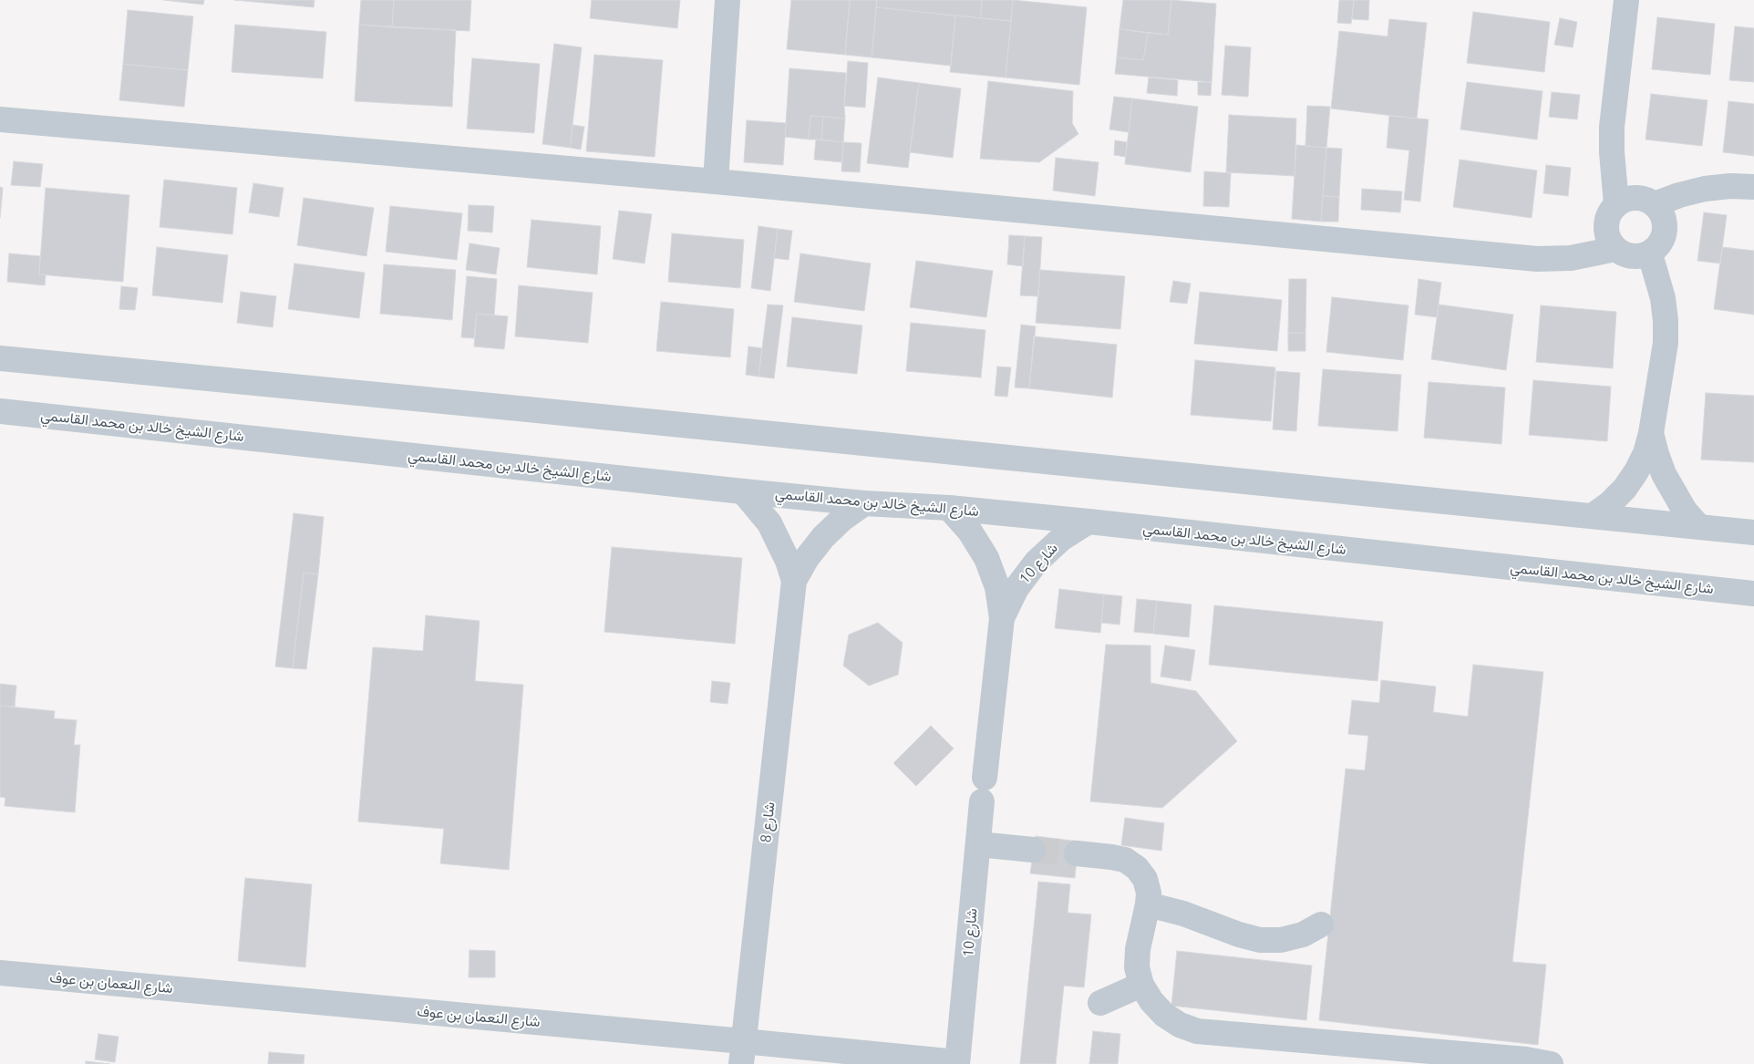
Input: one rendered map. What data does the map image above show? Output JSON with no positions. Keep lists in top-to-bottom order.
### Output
{
  "streets": {
    "street": [
      "شارع الشيخ خالد بن محمد القاسمي",
      "شارع 10",
      "شارع 8",
      "شارع النعمان بن عوف"
    ]
  },
  "crossings": [
    ["شارع الشيخ خالد بن محمد القاسمي", "شارع 10"],
    ["شارع الشيخ خالد بن محمد القاسمي", "شارع 8"],
    ["شارع 10", "شارع النعمان بن عوف"],
    ["شارع 8", "شارع النعمان بن عوف"]
  ]
}
